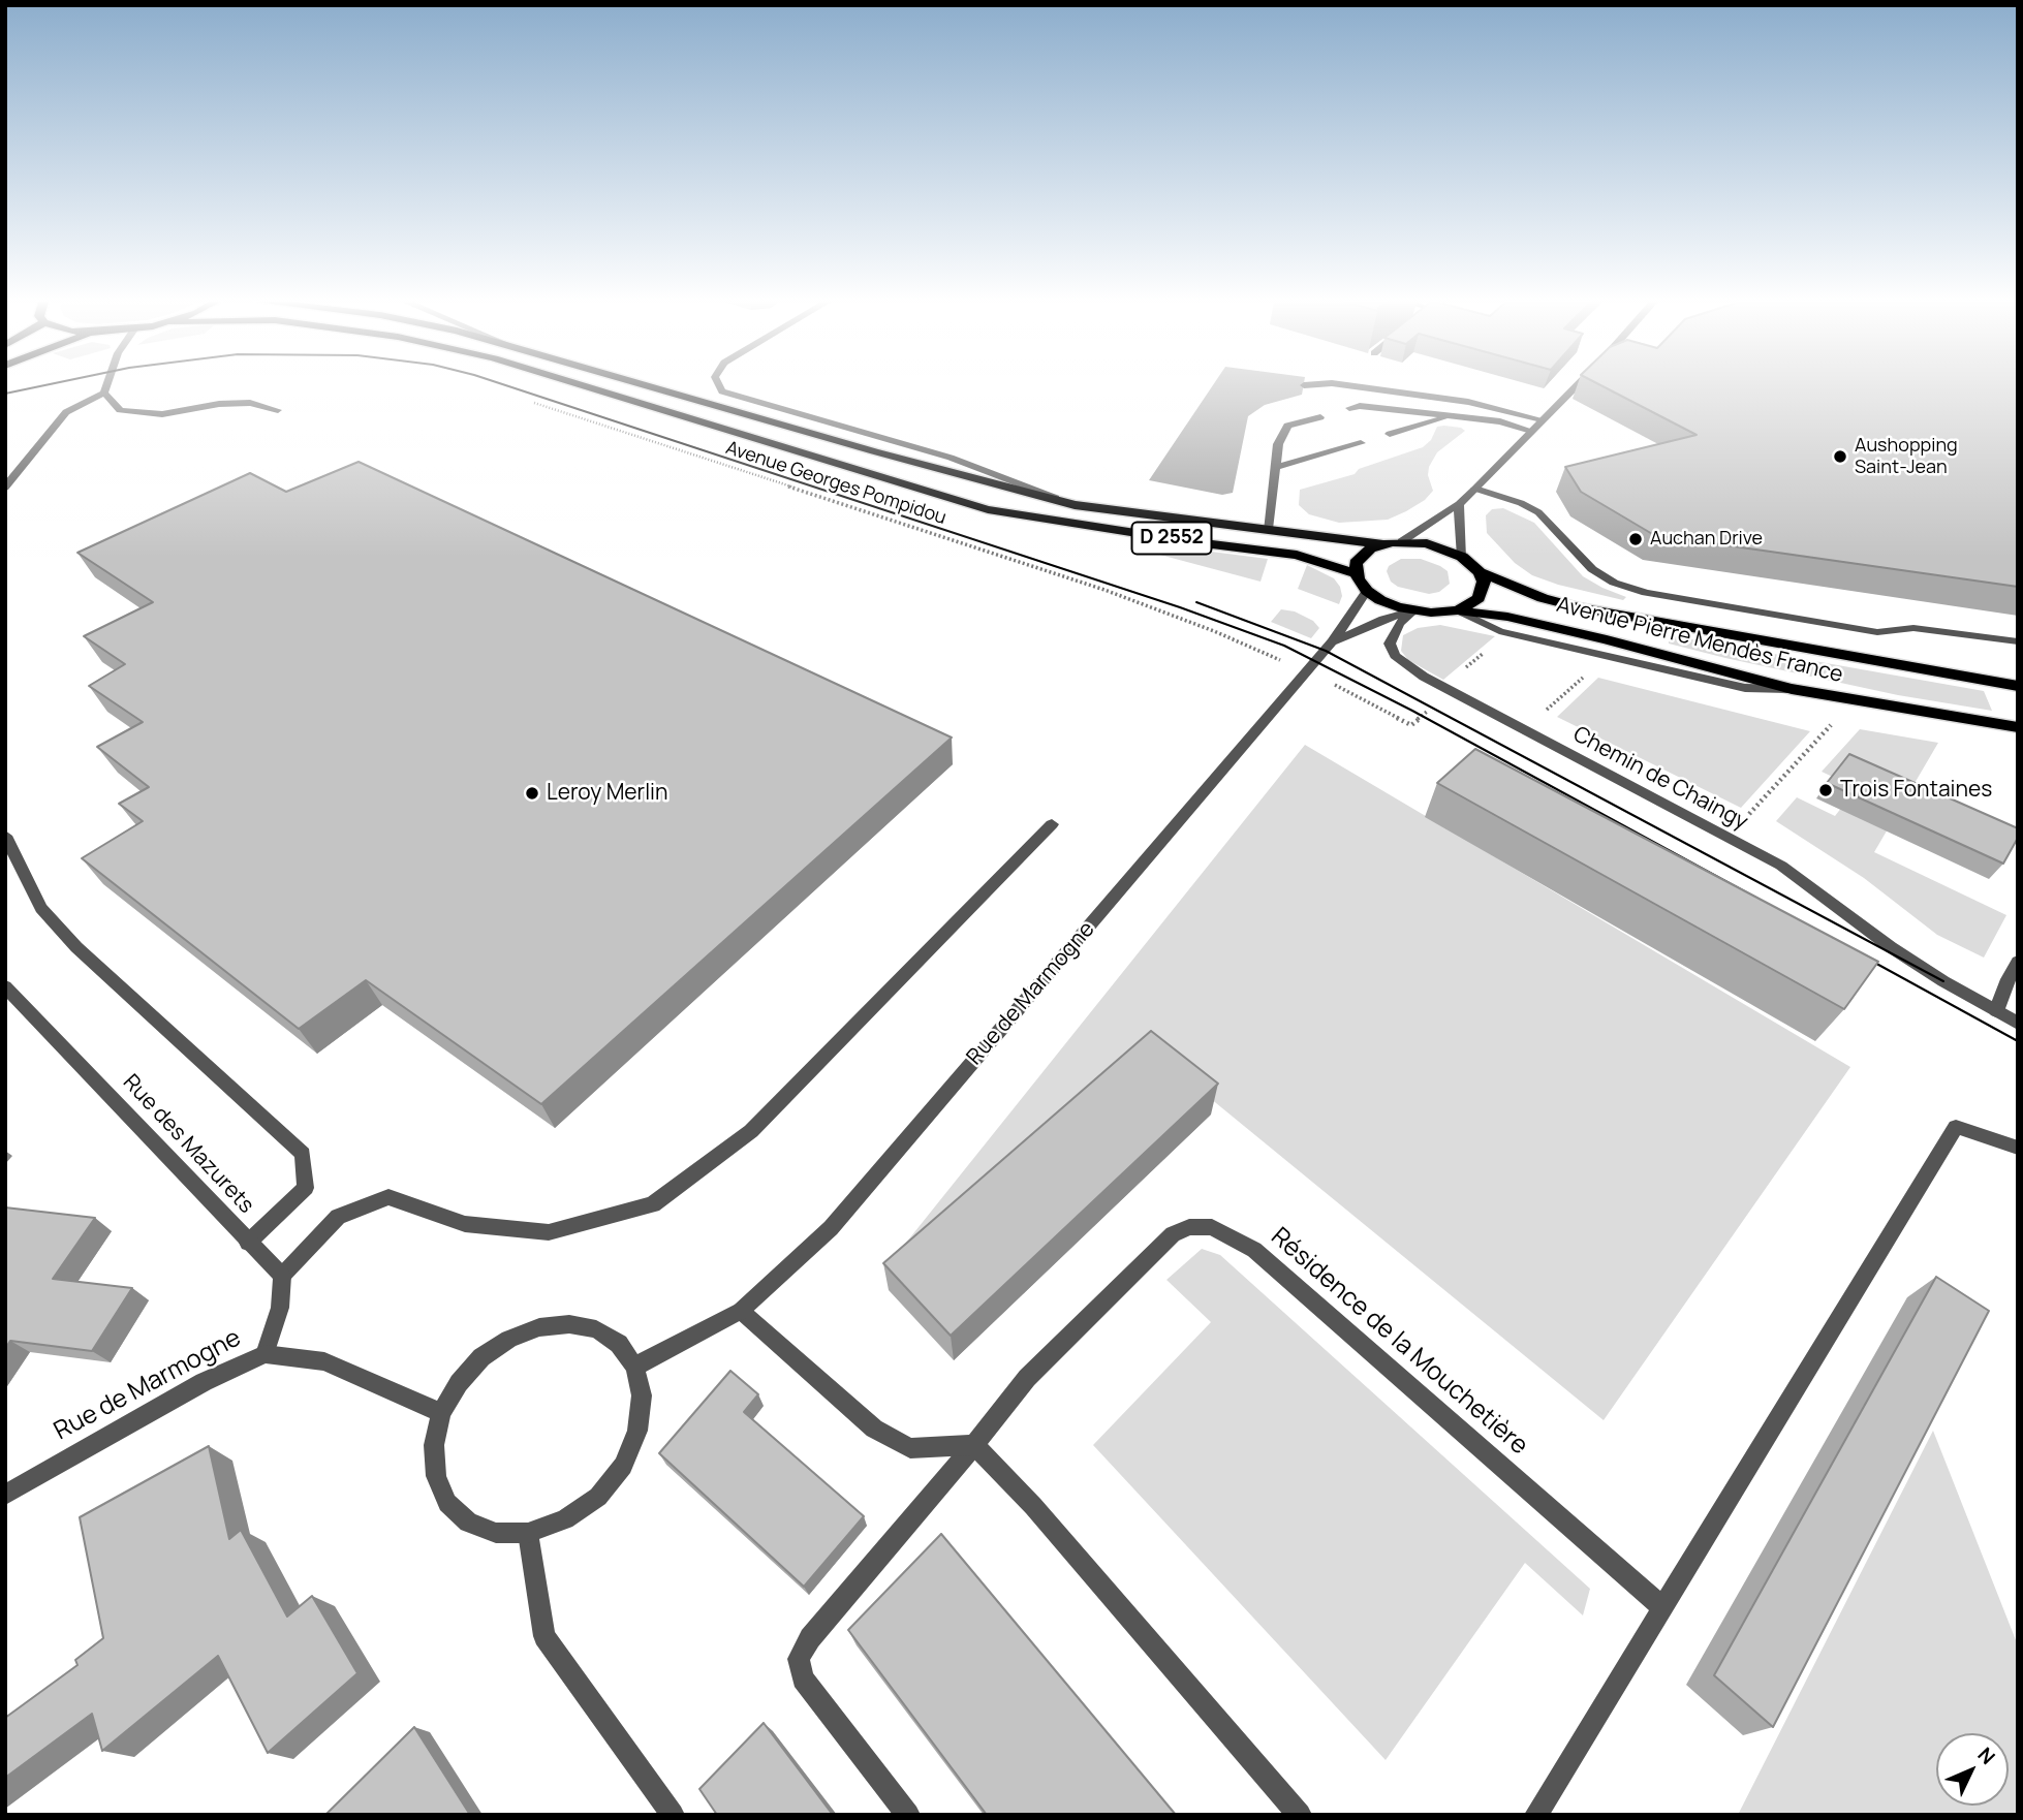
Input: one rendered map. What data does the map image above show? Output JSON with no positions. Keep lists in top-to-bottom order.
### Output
{
  "streets": {
    "main road": ["Avenue Georges Pompidou", "D 2552", "Avenue Pierre Mendès France"],
    "street": [
      "Chemin de Chaingy",
      "Rue de Marmogne",
      "Rue des Mazurets",
      "Résidence de la Mouchetière"
    ]
  },
  "crossings": [
    ["Avenue Georges Pompidou", "Avenue Pierre Mendès France"],
    ["Avenue Pierre Mendès France", "Chemin de Chaingy"],
    ["Avenue Pierre Mendès France", "Rue de Marmogne"],
    ["Chemin de Chaingy", "Rue de Marmogne"]
  ],
  "places": [
    "Aushopping Saint-Jean",
    "Auchan Drive",
    "Trois Fontaines",
    "Leroy Merlin"
  ],
  "north": "top right"
}
